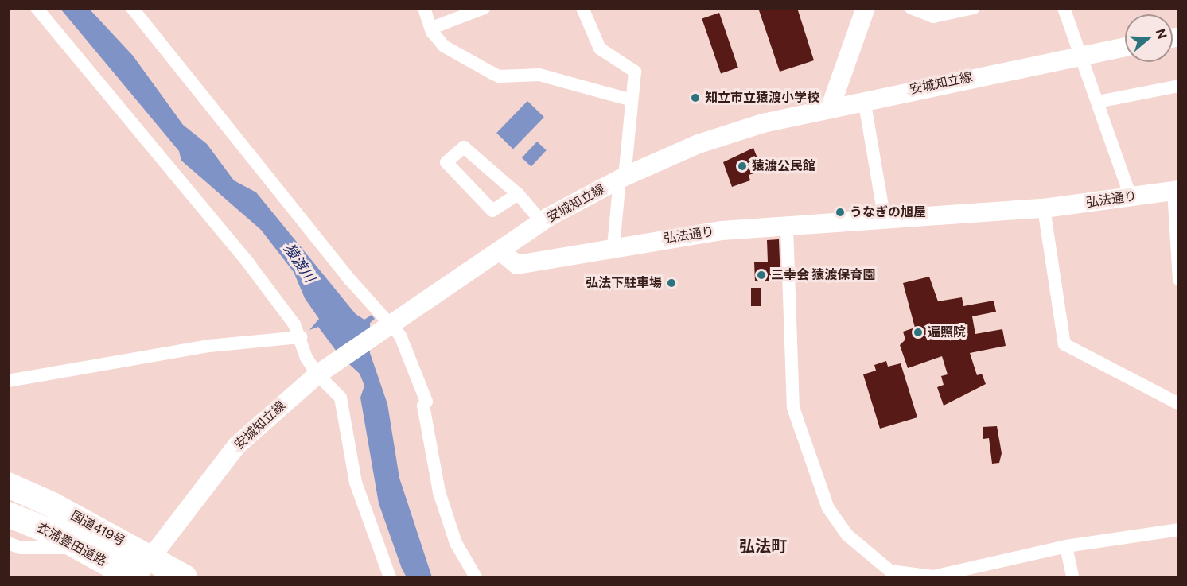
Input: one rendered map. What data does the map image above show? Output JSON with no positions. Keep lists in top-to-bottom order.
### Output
{
  "streets": {
    "highway": ["国道419号", "衣浦豊田道路"],
    "main road": ["安城知立線", "弘法通り"]
  },
  "crossings": [
    ["安城知立線", "弘法通り"],
    ["安城知立線", "国道419号"],
    ["安城知立線", "衣浦豊田道路"],
    ["国道419号", "衣浦豊田道路"]
  ],
  "districts": ["弘法町"],
  "water": ["猿渡川"],
  "places": [
    "知立市立猿渡小学校",
    "猿渡公民館",
    "うなぎの旭屋",
    "三幸会 猿渡保育園",
    "弘法下駐車場",
    "遍照院"
  ],
  "north": "right"
}
